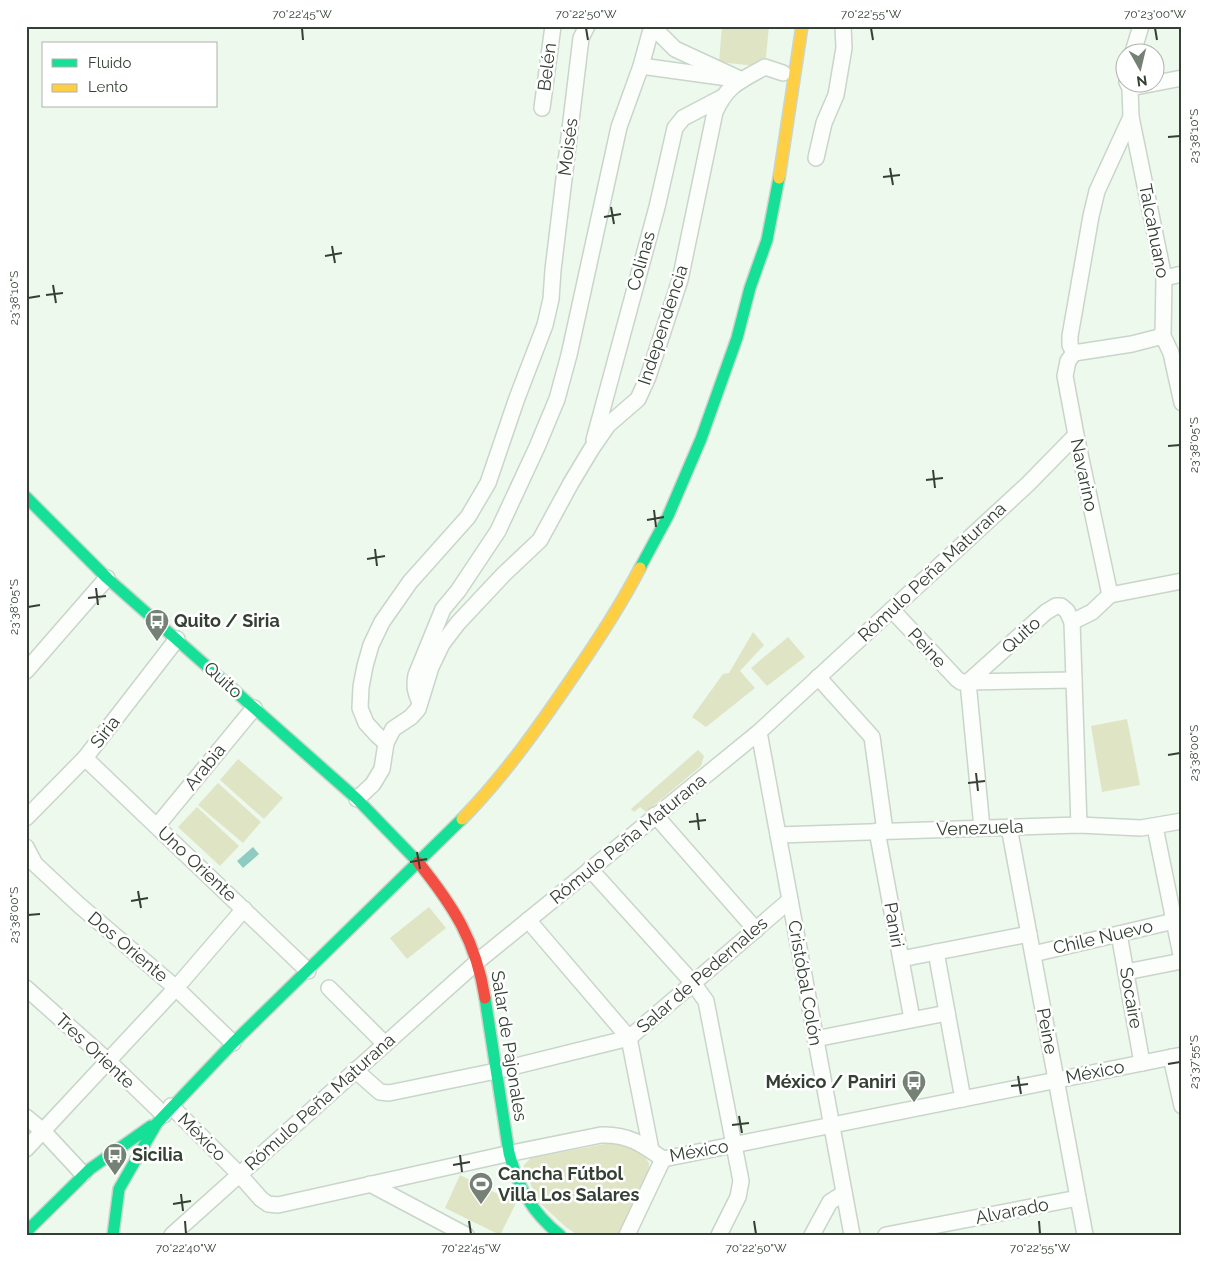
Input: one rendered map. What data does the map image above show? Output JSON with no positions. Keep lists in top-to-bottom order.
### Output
{
  "streets": {
    "main road": ["Quito", "Salar de Pajonales"],
    "street": [
      "Belén",
      "Moisés",
      "Talcahuano",
      "Colinas",
      "Independencia",
      "Navarino",
      "Rómulo Peña Maturana",
      "Peine",
      "Siria",
      "Arabia",
      "Venezuela",
      "Uno Oriente",
      "Paniri",
      "Chile Nuevo",
      "Dos Oriente",
      "Salar de Pedernales",
      "Cristóbal Colón",
      "Socaire",
      "Tres Oriente",
      "México",
      "Alvarado"
    ]
  },
  "crossings": [
    ["Moisés", "Independencia"],
    ["Talcahuano", "Navarino"],
    ["Colinas", "Independencia"],
    ["Independencia", "Quito"],
    ["Navarino", "Rómulo Peña Maturana"],
    ["Rómulo Peña Maturana", "Peine"],
    ["Rómulo Peña Maturana", "Paniri"],
    ["Rómulo Peña Maturana", "Salar de Pedernales"],
    ["Rómulo Peña Maturana", "Cristóbal Colón"],
    ["Rómulo Peña Maturana", "Salar de Pajonales"],
    ["Rómulo Peña Maturana", "México"],
    ["Quito", "Peine"],
    ["Quito", "Siria"],
    ["Quito", "Arabia"],
    ["Quito", "Salar de Pajonales"],
    ["Peine", "Venezuela"],
    ["Peine", "Chile Nuevo"],
    ["Peine", "México"],
    ["Peine", "Alvarado"],
    ["Siria", "Uno Oriente"],
    ["Arabia", "Uno Oriente"],
    ["Venezuela", "Paniri"],
    ["Venezuela", "Cristóbal Colón"],
    ["Paniri", "Chile Nuevo"],
    ["Chile Nuevo", "Socaire"],
    ["Salar de Pedernales", "Cristóbal Colón"],
    ["Salar de Pedernales", "Salar de Pajonales"],
    ["Cristóbal Colón", "México"],
    ["Socaire", "México"],
    ["Salar de Pajonales", "México"],
    ["Tres Oriente", "México"]
  ],
  "places": {
    "bus stop": ["Quito / Siria", "México / Paniri", "Sicilia"],
    "sports": ["Cancha Fútbol Villa Los Salares"]
  },
  "legend": ["Fluido", "Lento"],
  "north": "bottom",
  "coordinates": [
    "70°22'45\"W",
    "70°22'50\"W",
    "70°22'55\"W",
    "70°23'00\"W",
    "23°38'10\"S",
    "23°38'05\"S",
    "23°38'00\"S",
    "23°37'55\"S",
    "70°22'40\"W"
  ]
}
